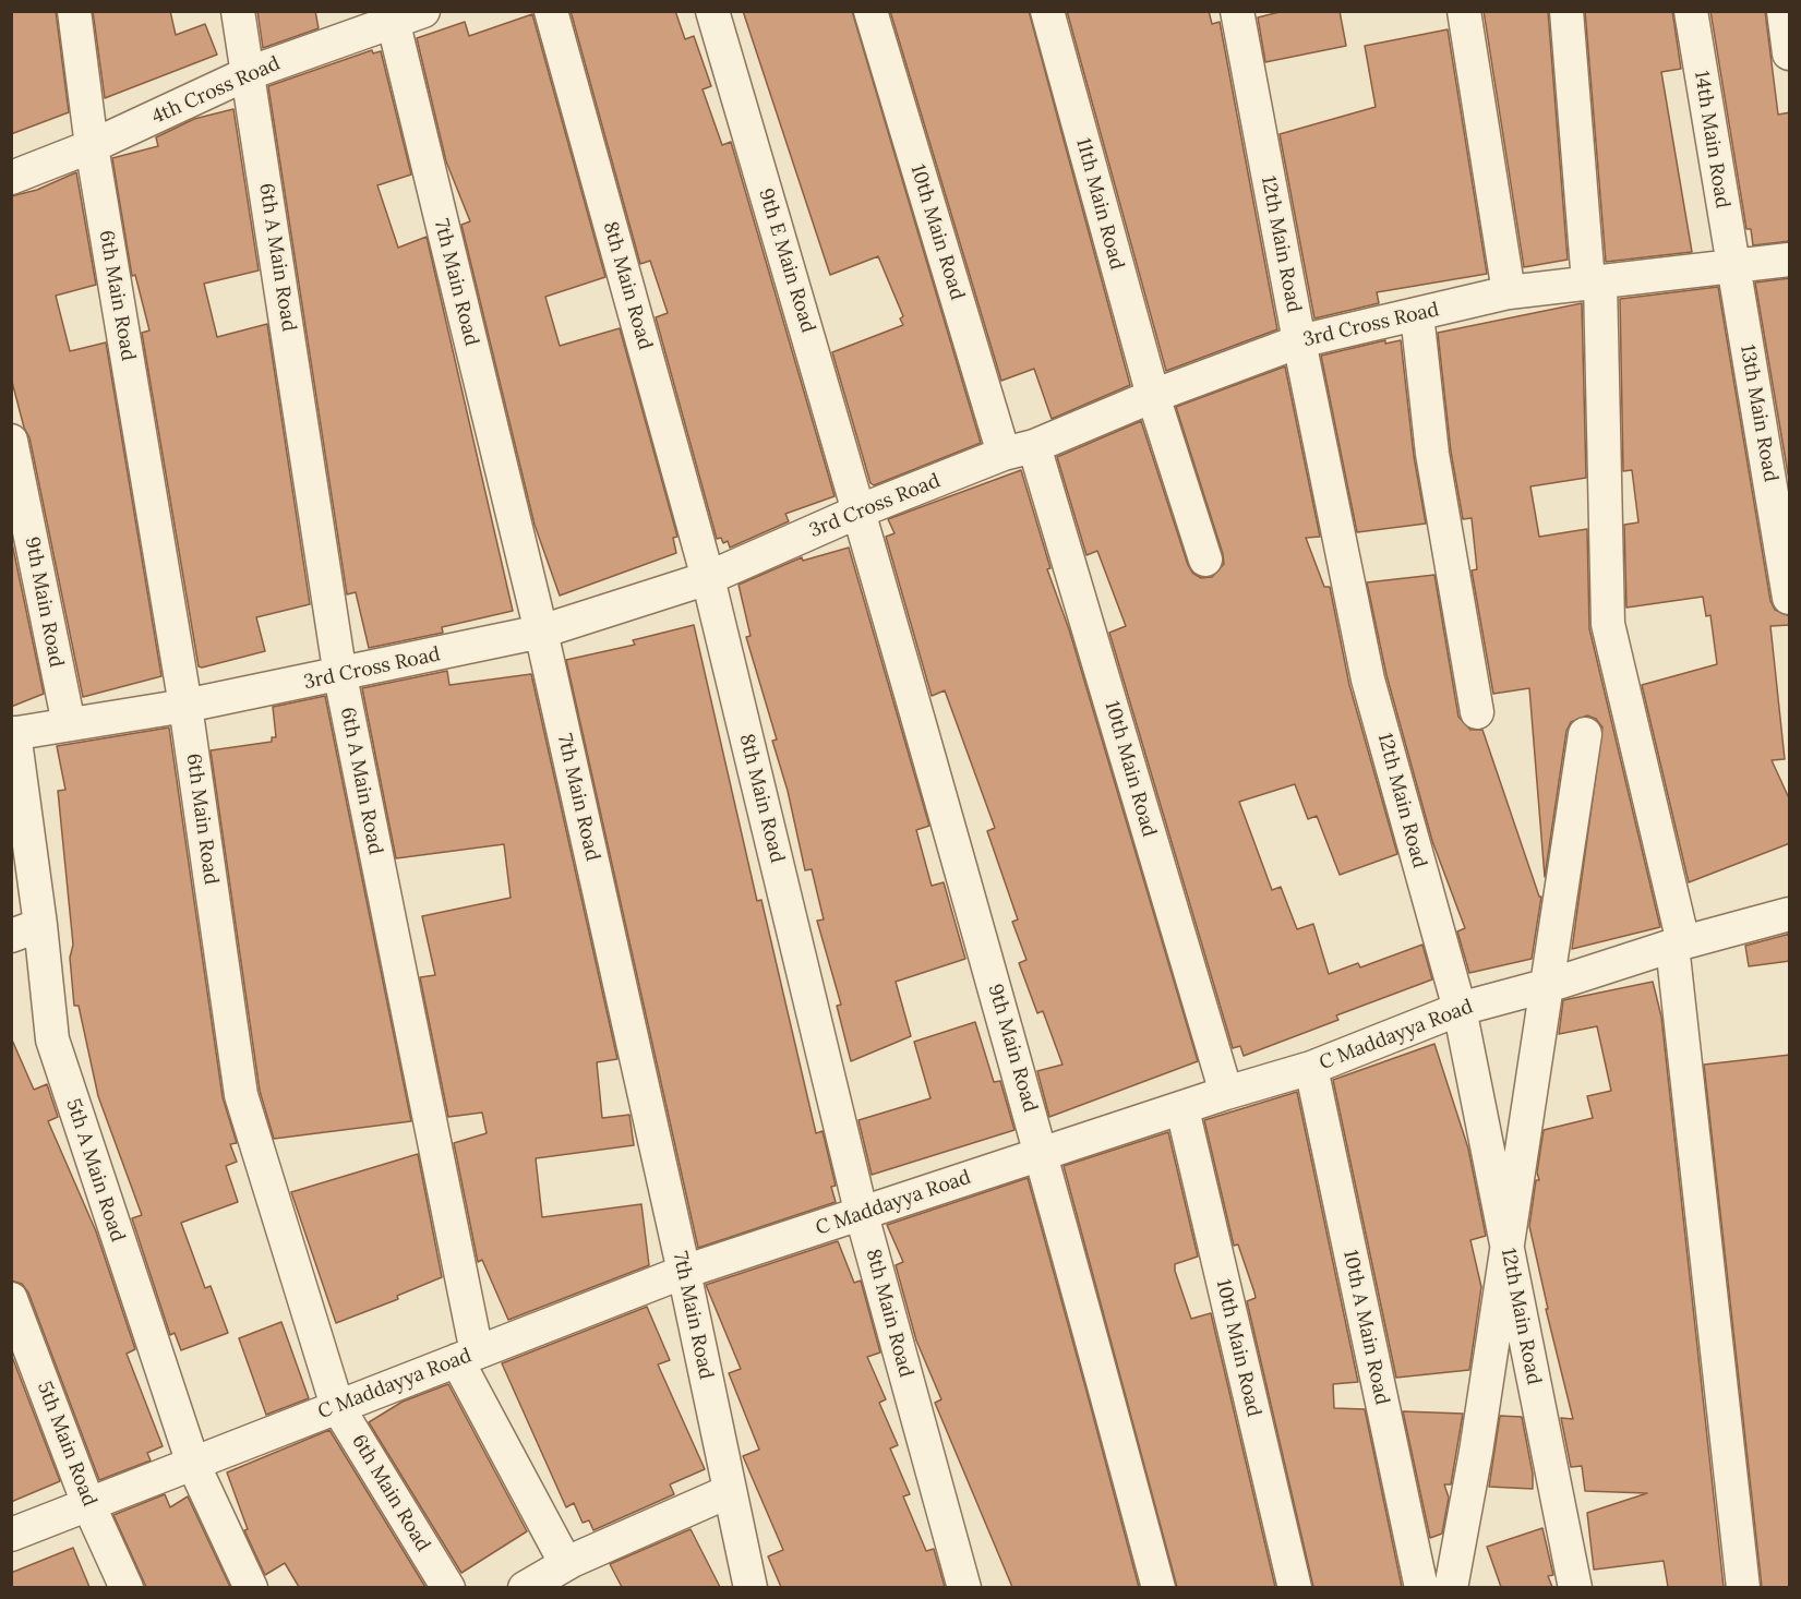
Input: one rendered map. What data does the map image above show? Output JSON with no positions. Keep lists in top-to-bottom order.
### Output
{
  "streets": {
    "street": [
      "4th Cross Road",
      "14th Main Road",
      "11th Main Road",
      "10th Main Road",
      "12th Main Road",
      "6th A Main Road",
      "9th E Main Road",
      "7th Main Road",
      "8th Main Road",
      "6th Main Road",
      "3rd Cross Road",
      "13th Main Road",
      "9th Main Road",
      "C Maddayya Road",
      "5th A Main Road",
      "10th A Main Road",
      "5th Main Road"
    ]
  },
  "crossings": [
    ["4th Cross Road", "6th A Main Road"],
    ["4th Cross Road", "7th Main Road"],
    ["4th Cross Road", "6th Main Road"],
    ["14th Main Road", "3rd Cross Road"],
    ["14th Main Road", "13th Main Road"],
    ["11th Main Road", "3rd Cross Road"],
    ["10th Main Road", "3rd Cross Road"],
    ["10th Main Road", "C Maddayya Road"],
    ["12th Main Road", "3rd Cross Road"],
    ["12th Main Road", "C Maddayya Road"],
    ["6th A Main Road", "3rd Cross Road"],
    ["6th A Main Road", "C Maddayya Road"],
    ["9th E Main Road", "3rd Cross Road"],
    ["9th E Main Road", "9th Main Road"],
    ["7th Main Road", "3rd Cross Road"],
    ["7th Main Road", "C Maddayya Road"],
    ["8th Main Road", "3rd Cross Road"],
    ["8th Main Road", "C Maddayya Road"],
    ["6th Main Road", "3rd Cross Road"],
    ["6th Main Road", "C Maddayya Road"],
    ["3rd Cross Road", "13th Main Road"],
    ["3rd Cross Road", "9th Main Road"],
    ["3rd Cross Road", "5th A Main Road"],
    ["9th Main Road", "C Maddayya Road"],
    ["C Maddayya Road", "5th A Main Road"],
    ["C Maddayya Road", "10th A Main Road"],
    ["C Maddayya Road", "5th Main Road"]
  ]
}
